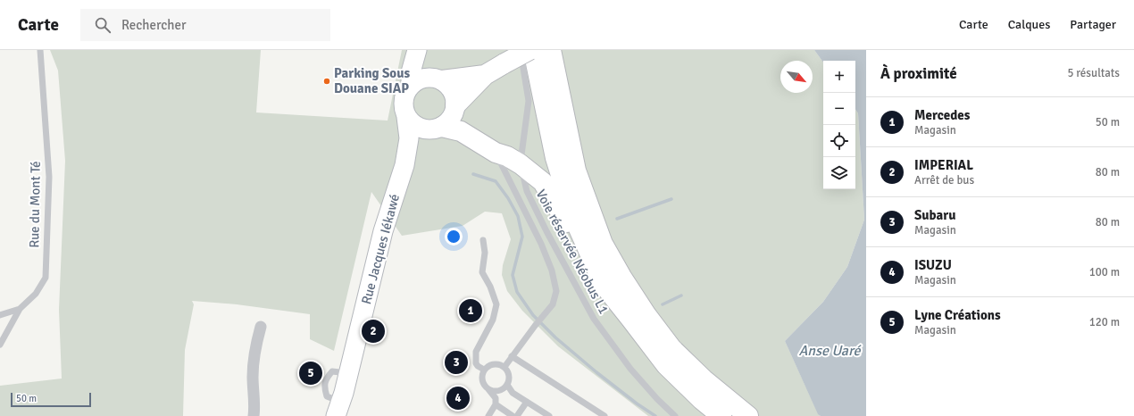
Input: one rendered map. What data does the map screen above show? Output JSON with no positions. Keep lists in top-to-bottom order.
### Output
{
  "streets": {
    "main road": ["Rue Jacques Iékawé"],
    "lane": ["Rue du Mont Té", "Voie réservée Néobus L1"]
  },
  "water": ["Anse Uaré"],
  "places": ["Parking Sous Douane SIAP"],
  "scale_bar": "50 m",
  "north": "bottom right",
  "page": {
    "header": "Carte",
    "search": "Rechercher",
    "nav": ["Carte", "Calques", "Partager"],
    "heading": ["À proximité", "5 résultats"],
    "map_buttons": ["+", "−"],
    "list": [
      {
        "mark": "1",
        "name": "Mercedes",
        "note": "Magasin",
        "value": "50 m"
      },
      {
        "mark": "2",
        "name": "IMPERIAL",
        "note": "Arrêt de bus",
        "value": "80 m"
      },
      {
        "mark": "3",
        "name": "Subaru",
        "note": "Magasin",
        "value": "80 m"
      },
      {
        "mark": "4",
        "name": "ISUZU",
        "note": "Magasin",
        "value": "100 m"
      },
      {
        "mark": "5",
        "name": "Lyne Créations",
        "note": "Magasin",
        "value": "120 m"
      }
    ],
    "pins": [
      "1",
      "2",
      "3",
      "5",
      "4"
    ],
    "scale": "50 m"
  }
}
